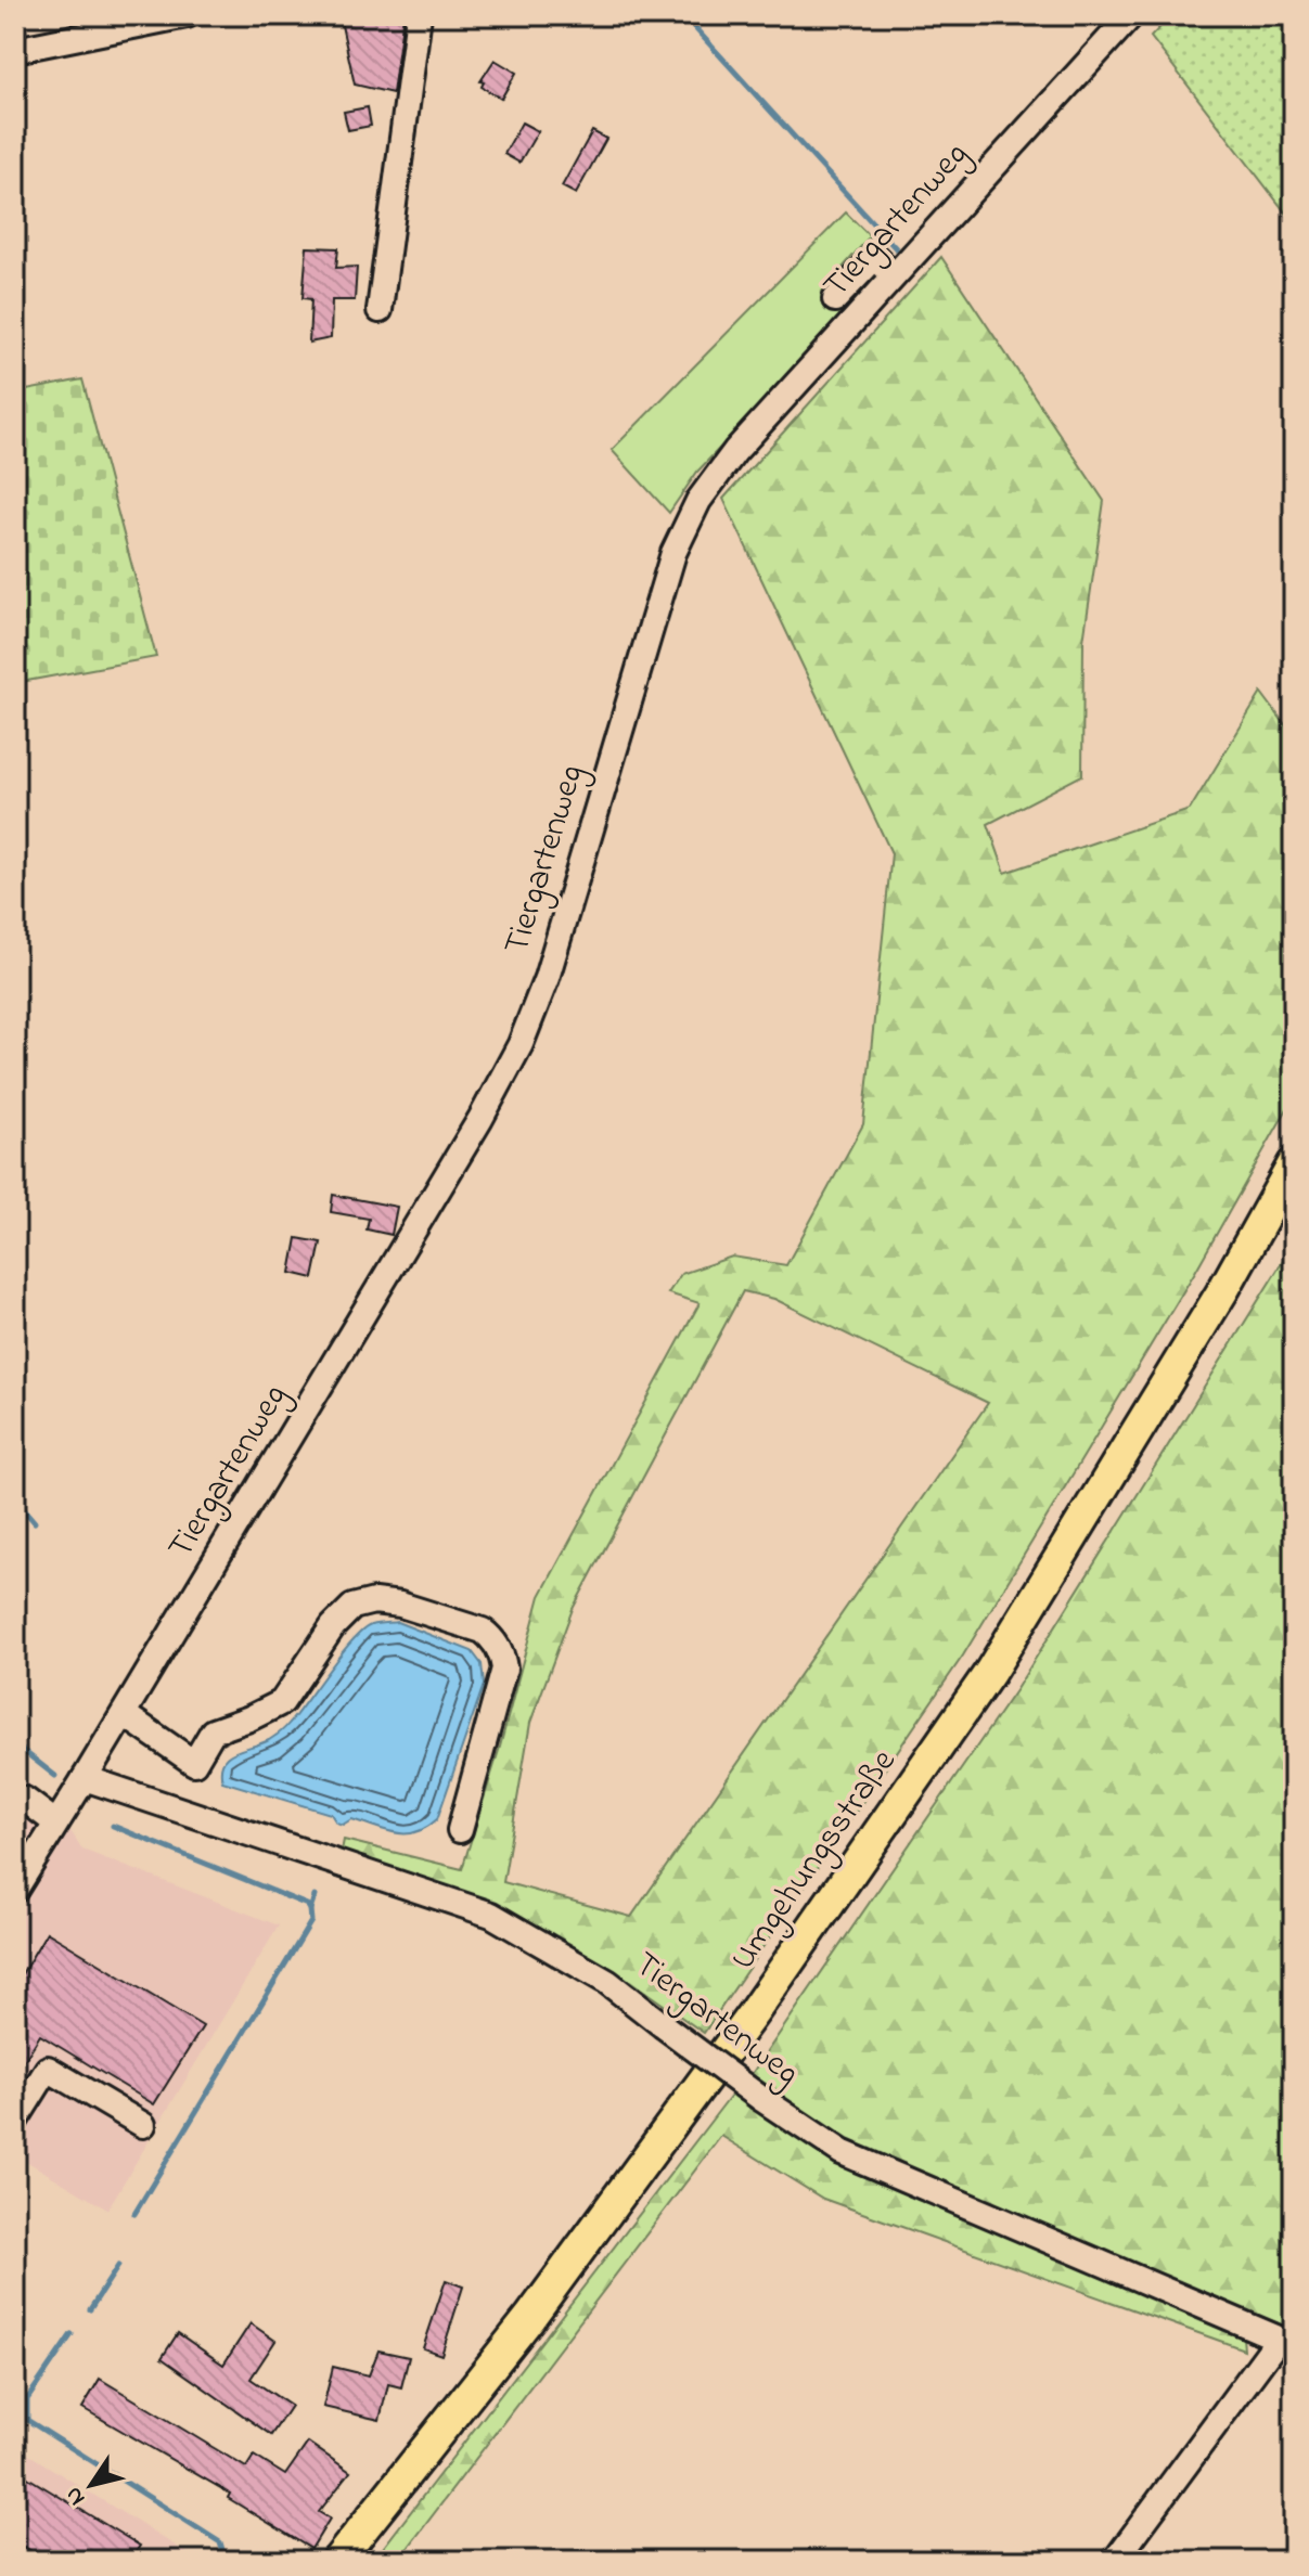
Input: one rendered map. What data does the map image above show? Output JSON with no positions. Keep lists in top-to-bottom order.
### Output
{
  "streets": {
    "main road": ["Umgehungsstraße"],
    "street": ["Tiergartenweg"]
  },
  "north": "bottom left"
}
